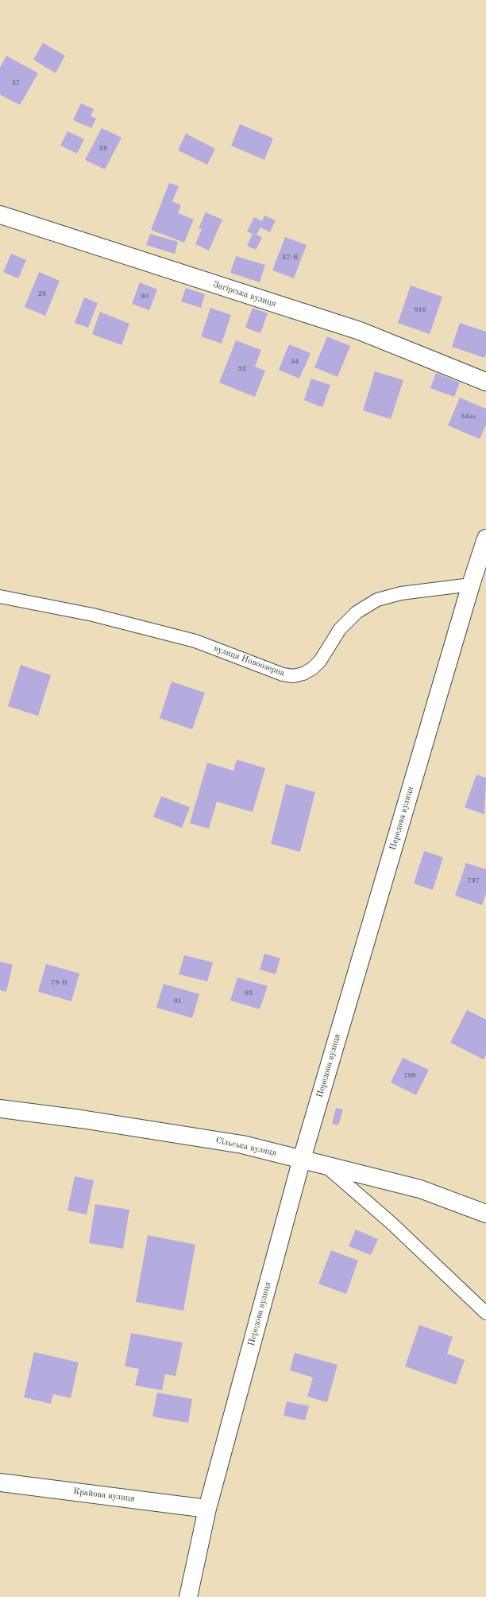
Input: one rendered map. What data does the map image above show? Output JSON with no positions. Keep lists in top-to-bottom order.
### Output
{
  "streets": {
    "street": [
      "Загірська вулиця",
      "Передова вулиця",
      "Сільська вулиця",
      "Крайова вулиця"
    ],
    "lane": ["вулиця Новоозерна"]
  },
  "crossings": [
    ["вулиця Новоозерна", "Передова вулиця"],
    ["Передова вулиця", "Сільська вулиця"],
    ["Передова вулиця", "Крайова вулиця"]
  ],
  "house_numbers": [
    "37",
    "39",
    "37-Б",
    "28",
    "30",
    "816",
    "34",
    "32",
    "34аа",
    "797",
    "79-Б",
    "83",
    "81",
    "799"
  ]
}
